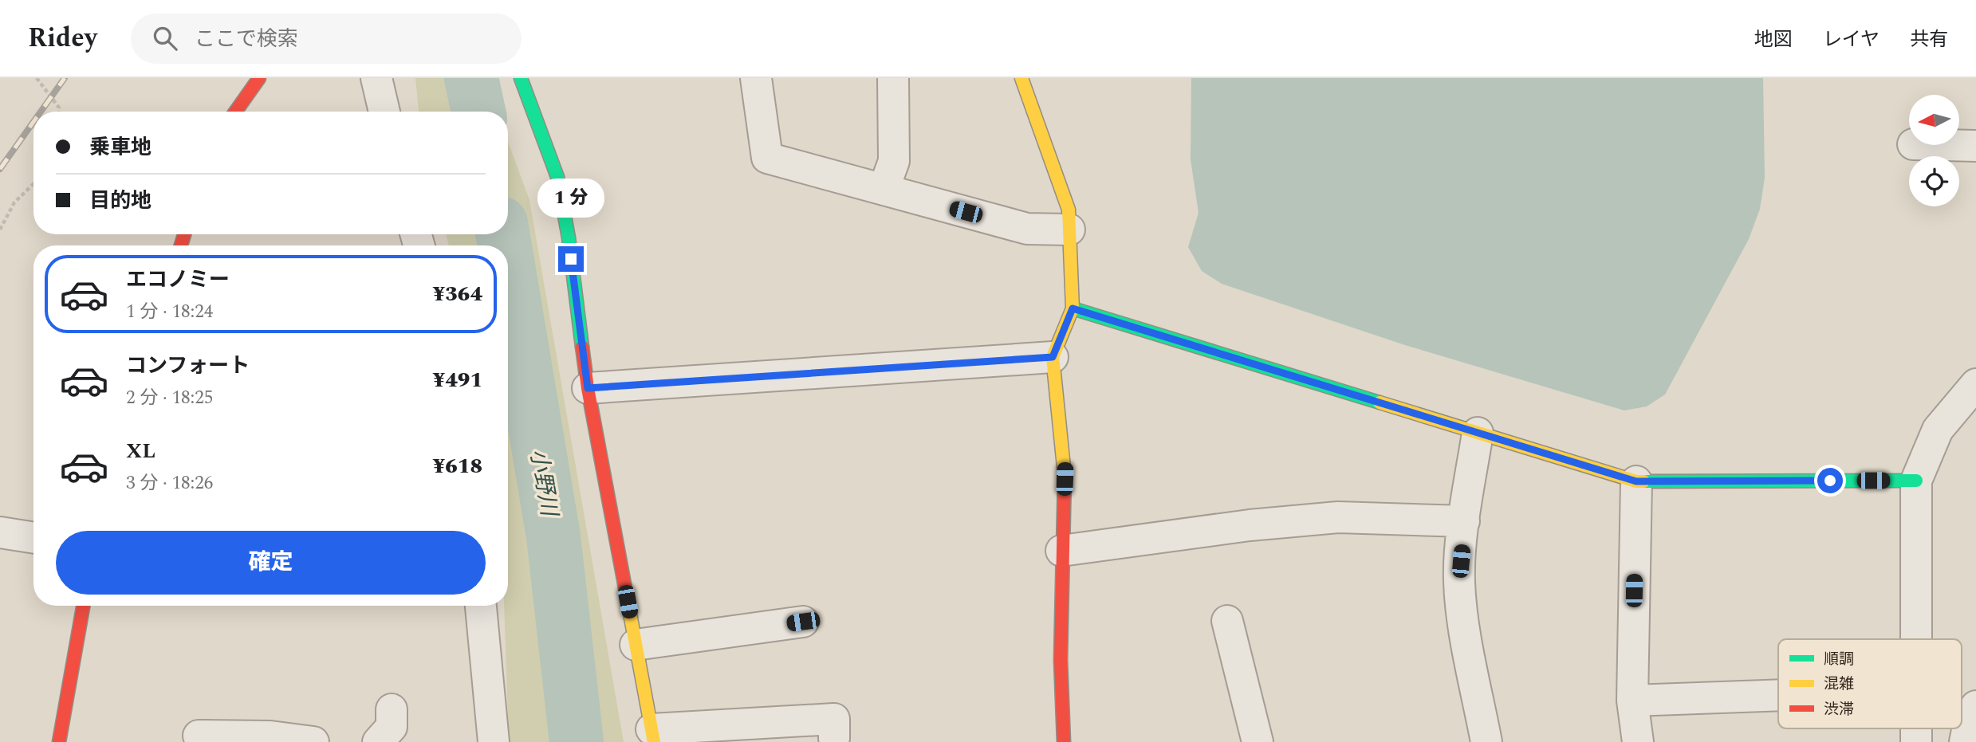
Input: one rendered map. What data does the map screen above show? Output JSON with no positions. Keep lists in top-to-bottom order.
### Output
{
  "water": ["小野川"],
  "legend": ["順調", "混雑", "渋滞"],
  "north": "left",
  "page": {
    "header": "Ridey",
    "search": "ここで検索",
    "nav": ["地図", "レイヤ", "共有"],
    "banner": ["乗車地", "目的地"],
    "bubble": "1 分",
    "list": [
      {
        "name": "エコノミー",
        "note": "1 分 · 18:24",
        "value": "¥364"
      },
      {
        "name": "コンフォート",
        "note": "2 分 · 18:25",
        "value": "¥491"
      },
      {
        "name": "XL",
        "note": "3 分 · 18:26",
        "value": "¥618"
      }
    ],
    "buttons": "確定"
  }
}
